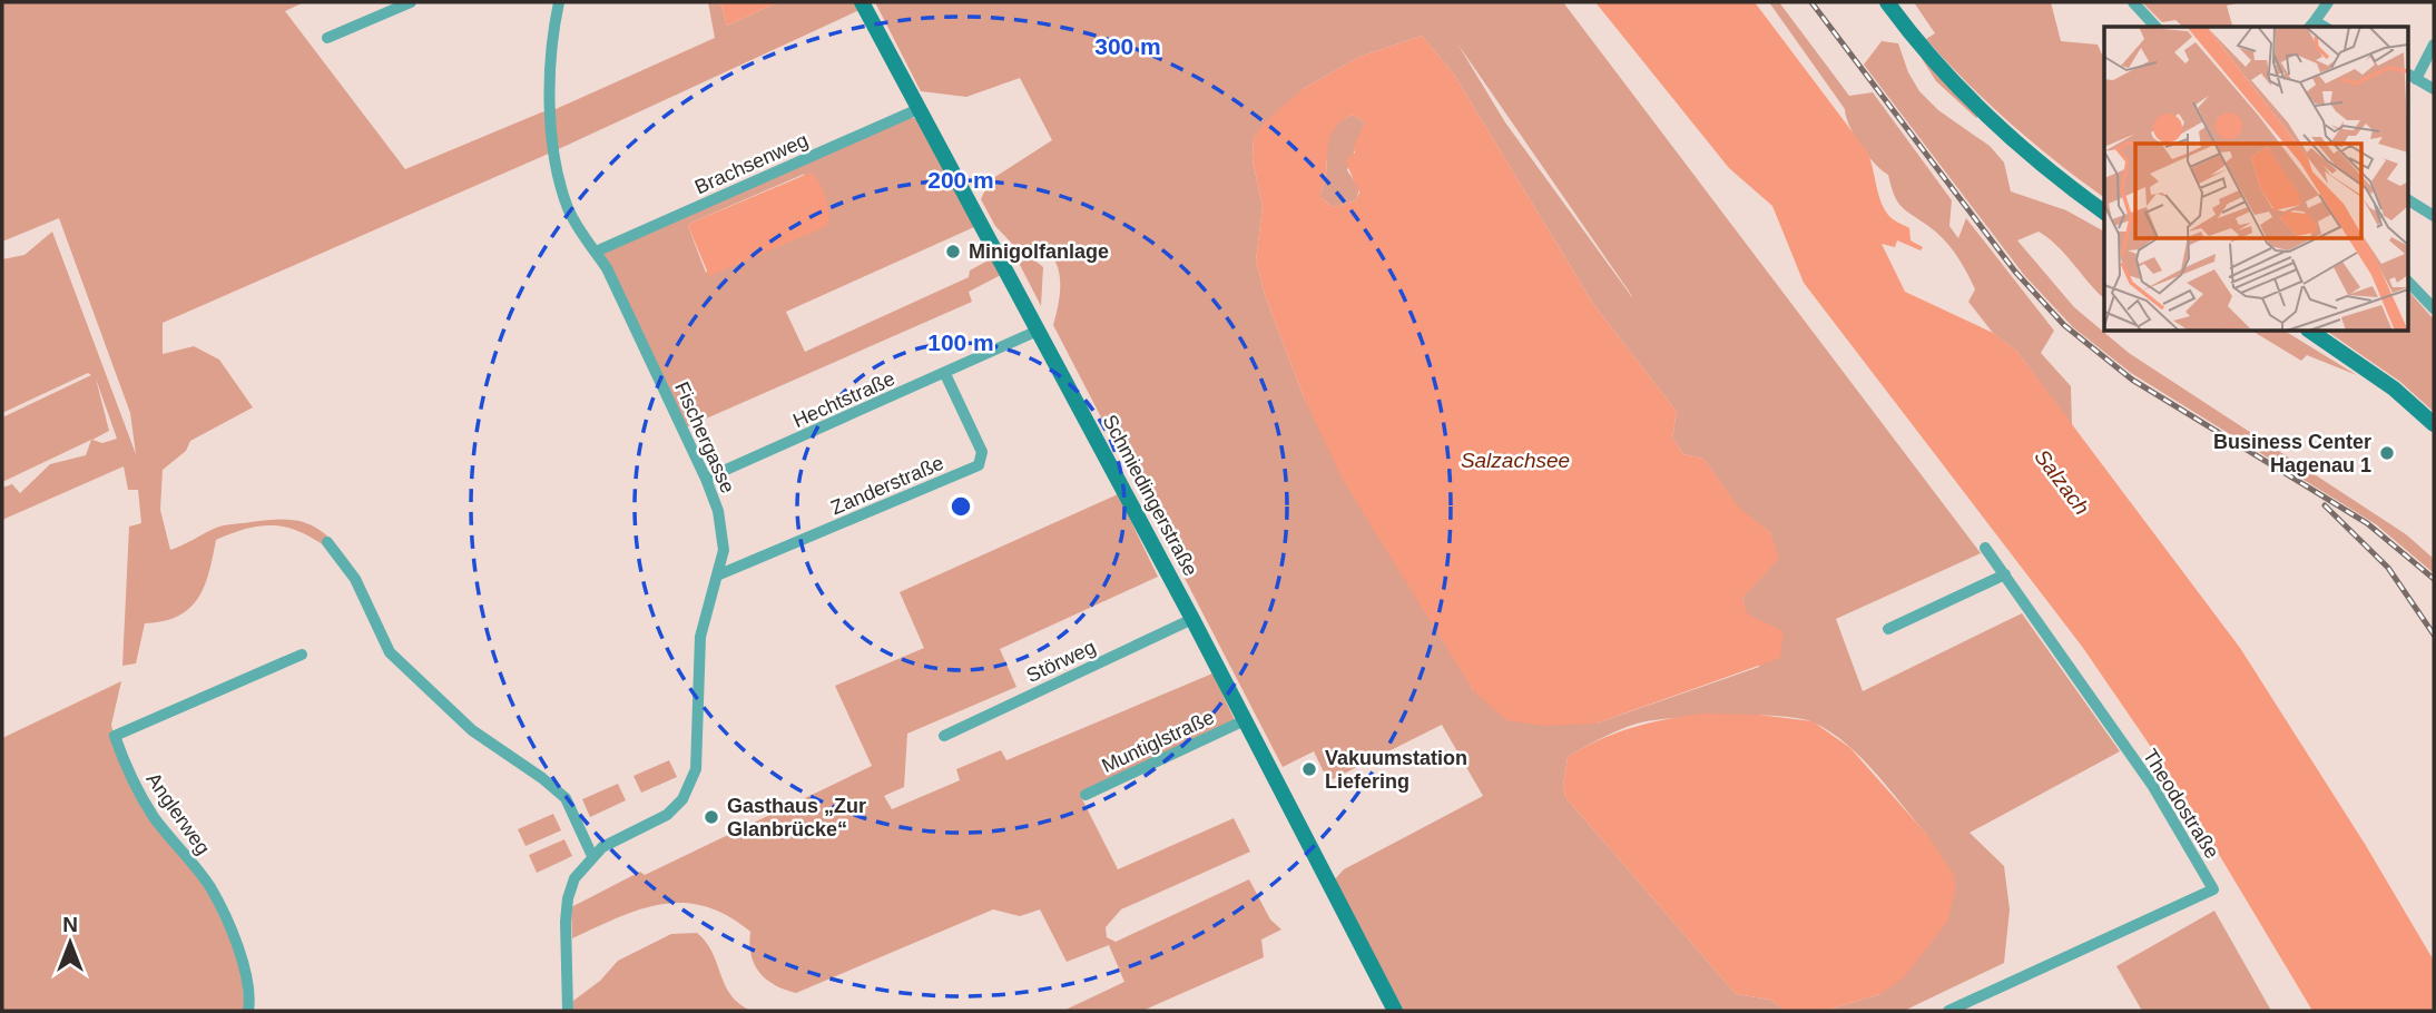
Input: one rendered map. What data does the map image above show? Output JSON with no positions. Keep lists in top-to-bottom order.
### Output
{
  "streets": {
    "street": [
      "Brachsenweg",
      "Hechtstraße",
      "Fischergasse",
      "Zanderstraße",
      "Schmiedingerstraße",
      "Störweg",
      "Muntiglstraße",
      "Theodostraße",
      "Anglerweg"
    ]
  },
  "crossings": [
    ["Brachsenweg", "Fischergasse"],
    ["Brachsenweg", "Schmiedingerstraße"],
    ["Hechtstraße", "Fischergasse"],
    ["Hechtstraße", "Zanderstraße"],
    ["Hechtstraße", "Schmiedingerstraße"],
    ["Fischergasse", "Zanderstraße"],
    ["Schmiedingerstraße", "Störweg"],
    ["Schmiedingerstraße", "Muntiglstraße"]
  ],
  "water": ["Salzachsee", "Salzach"],
  "places": [
    "Minigolfanlage",
    "Business Center Hagenau 1",
    "Vakuumstation Liefering",
    "Gasthaus „Zur Glanbrücke“"
  ],
  "north": "top",
  "rings": ["300 m", "200 m", "100 m"]
}
